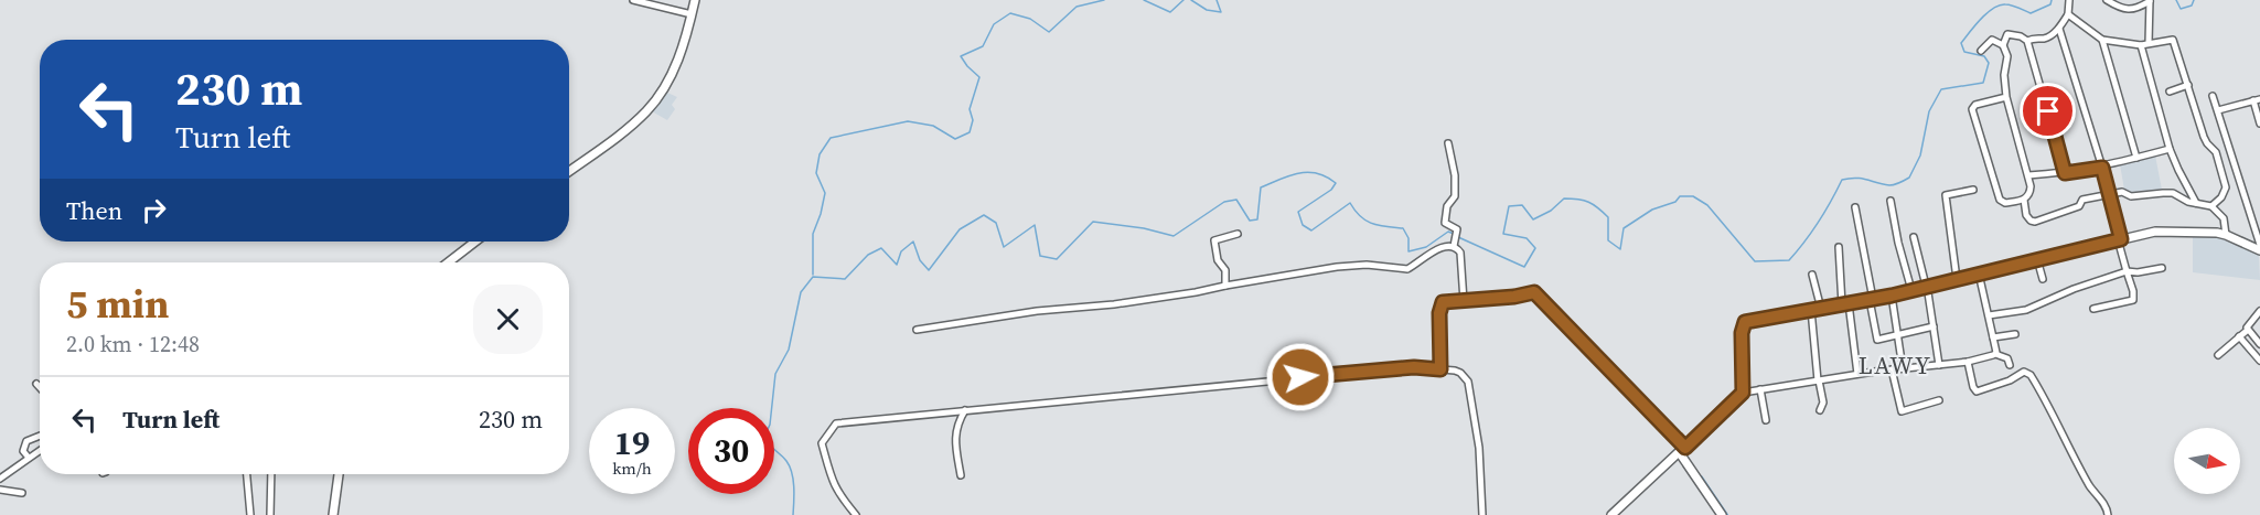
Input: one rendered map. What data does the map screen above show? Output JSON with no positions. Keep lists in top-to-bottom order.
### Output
{
  "districts": ["LAWY"],
  "north": "right",
  "page": {
    "turn": ["230 m", "Turn left"],
    "then": "Then",
    "heading": ["5 min", "2.0 km · 12:48"],
    "list": [
      {
        "name": "Turn left",
        "value": "230 m"
      }
    ],
    "speed": "19 km/h",
    "limit": "30"
  }
}
